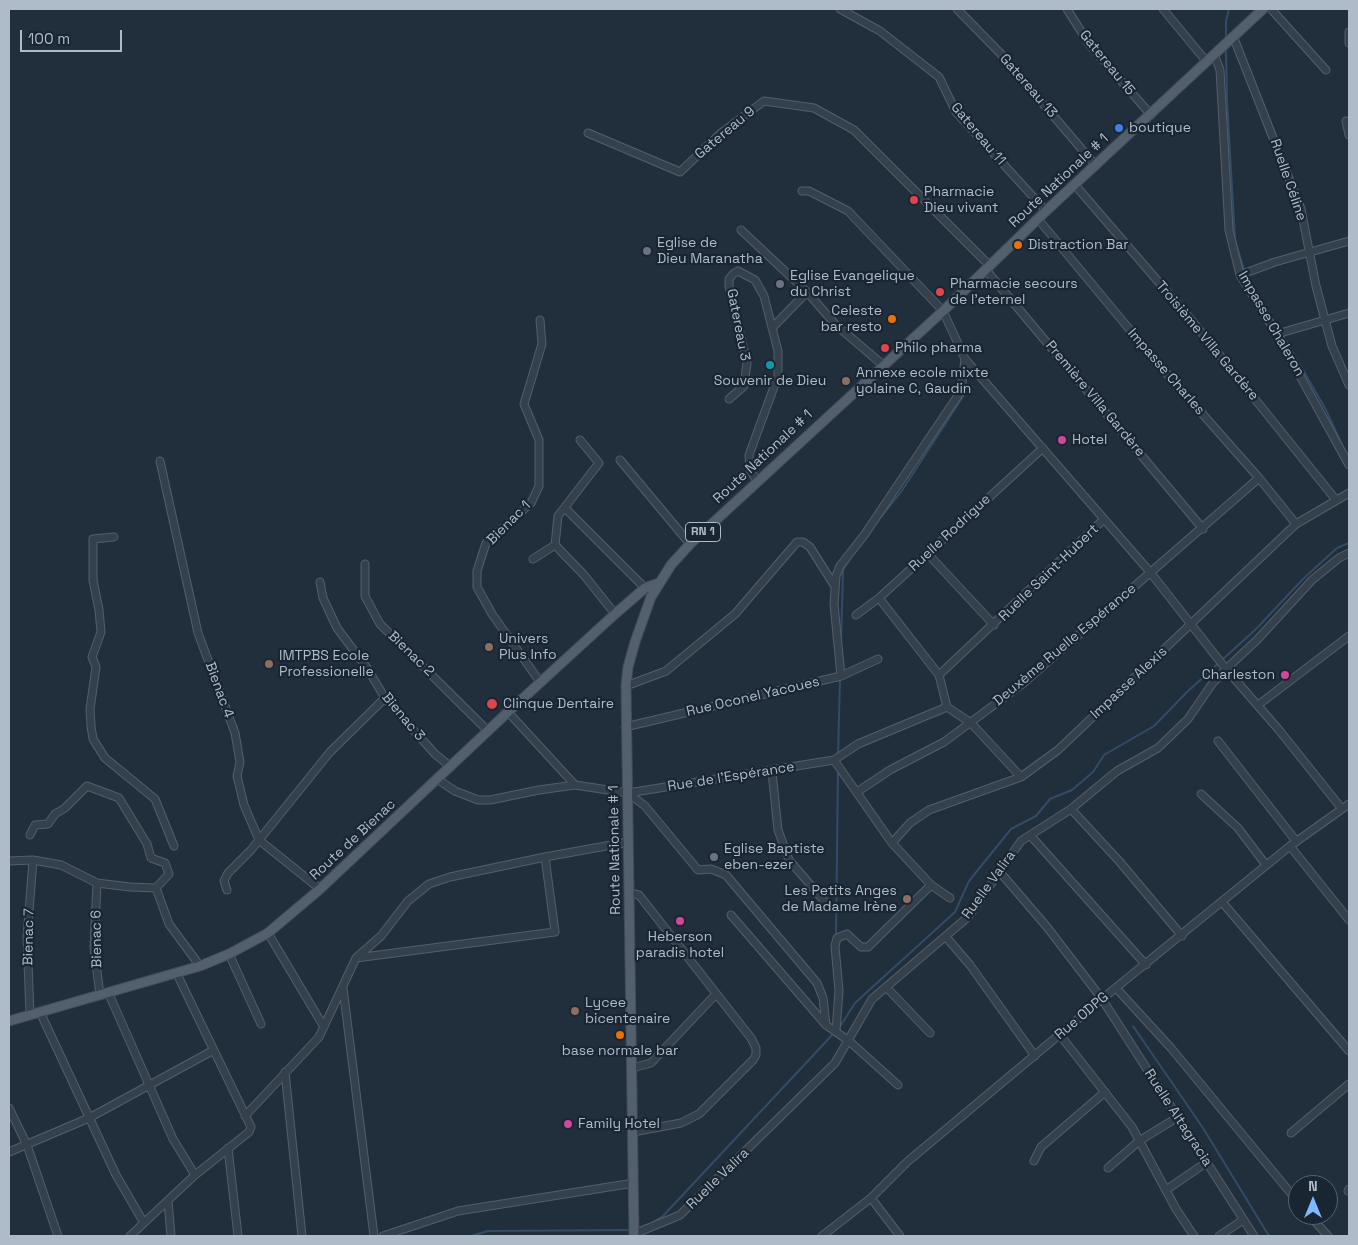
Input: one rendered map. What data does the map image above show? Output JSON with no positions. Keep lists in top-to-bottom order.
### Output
{
  "streets": {
    "main road": ["Route Nationale # 1", "RN 1", "Route de Bienac"],
    "street": [
      "Gatereau 15",
      "Gatereau 13",
      "Gatereau 9",
      "Gatereau 11",
      "Ruelle Céline",
      "Impasse Chaleron",
      "Gatereau 3",
      "Troisième Villa Gardère",
      "Impasse Charles",
      "Première Villa Gardère",
      "Bienac 1",
      "Ruelle Rodrigue",
      "Ruelle Saint-Hubert",
      "Deuxème Ruelle Espérance",
      "Bienac 2",
      "Impasse Alexis",
      "Bienac 4",
      "Rue Oconel Yacoues",
      "Bienac 3",
      "Rue de l'Espérance",
      "Ruelle Valira",
      "Bienac 7",
      "Bienac 6",
      "Rue ODPG",
      "Ruelle Altagracia"
    ]
  },
  "crossings": [
    ["Gatereau 15", "Route Nationale # 1"],
    ["Gatereau 13", "Route Nationale # 1"],
    ["Gatereau 9", "Route Nationale # 1"],
    ["Gatereau 9", "Première Villa Gardère"],
    ["Gatereau 11", "Route Nationale # 1"],
    ["Ruelle Céline", "Route Nationale # 1"],
    ["Route Nationale # 1", "Impasse Chaleron"],
    ["Route Nationale # 1", "Gatereau 3"],
    ["Route Nationale # 1", "Troisième Villa Gardère"],
    ["Route Nationale # 1", "Impasse Charles"],
    ["Route Nationale # 1", "Première Villa Gardère"],
    ["Route Nationale # 1", "Rue Oconel Yacoues"],
    ["Route Nationale # 1", "Rue de l'Espérance"],
    ["Route Nationale # 1", "Route de Bienac"],
    ["Route Nationale # 1", "Ruelle Valira"],
    ["Troisième Villa Gardère", "Impasse Alexis"],
    ["Impasse Charles", "Deuxème Ruelle Espérance"],
    ["Impasse Charles", "Impasse Alexis"],
    ["Première Villa Gardère", "Deuxème Ruelle Espérance"],
    ["Bienac 1", "Route de Bienac"],
    ["Bienac 2", "Route de Bienac"],
    ["Bienac 4", "Route de Bienac"],
    ["Bienac 3", "Route de Bienac"],
    ["Route de Bienac", "Bienac 7"],
    ["Route de Bienac", "Bienac 6"],
    ["Ruelle Valira", "Ruelle Altagracia"],
    ["Rue ODPG", "Ruelle Altagracia"]
  ],
  "places": [
    "boutique",
    "Pharmacie Dieu vivant",
    "Distraction Bar",
    "Eglise de Dieu Maranatha",
    "Eglise Evangelique du Christ",
    "Pharmacie secours de l'eternel",
    "Celeste bar resto",
    "Philo pharma",
    "Souvenir de Dieu",
    "Annexe ecole mixte yolaine C, Gaudin",
    "Hotel",
    "Univers Plus Info",
    "IMTPBS Ecole Professionelle",
    "Charleston",
    "Clinque Dentaire",
    "Eglise Baptiste eben-ezer",
    "Les Petits Anges de Madame Irène",
    "Heberson paradis hotel",
    "Lycee bicentenaire",
    "base normale bar",
    "Family Hotel"
  ],
  "scale_bar": "100 m",
  "north": "top"
}
